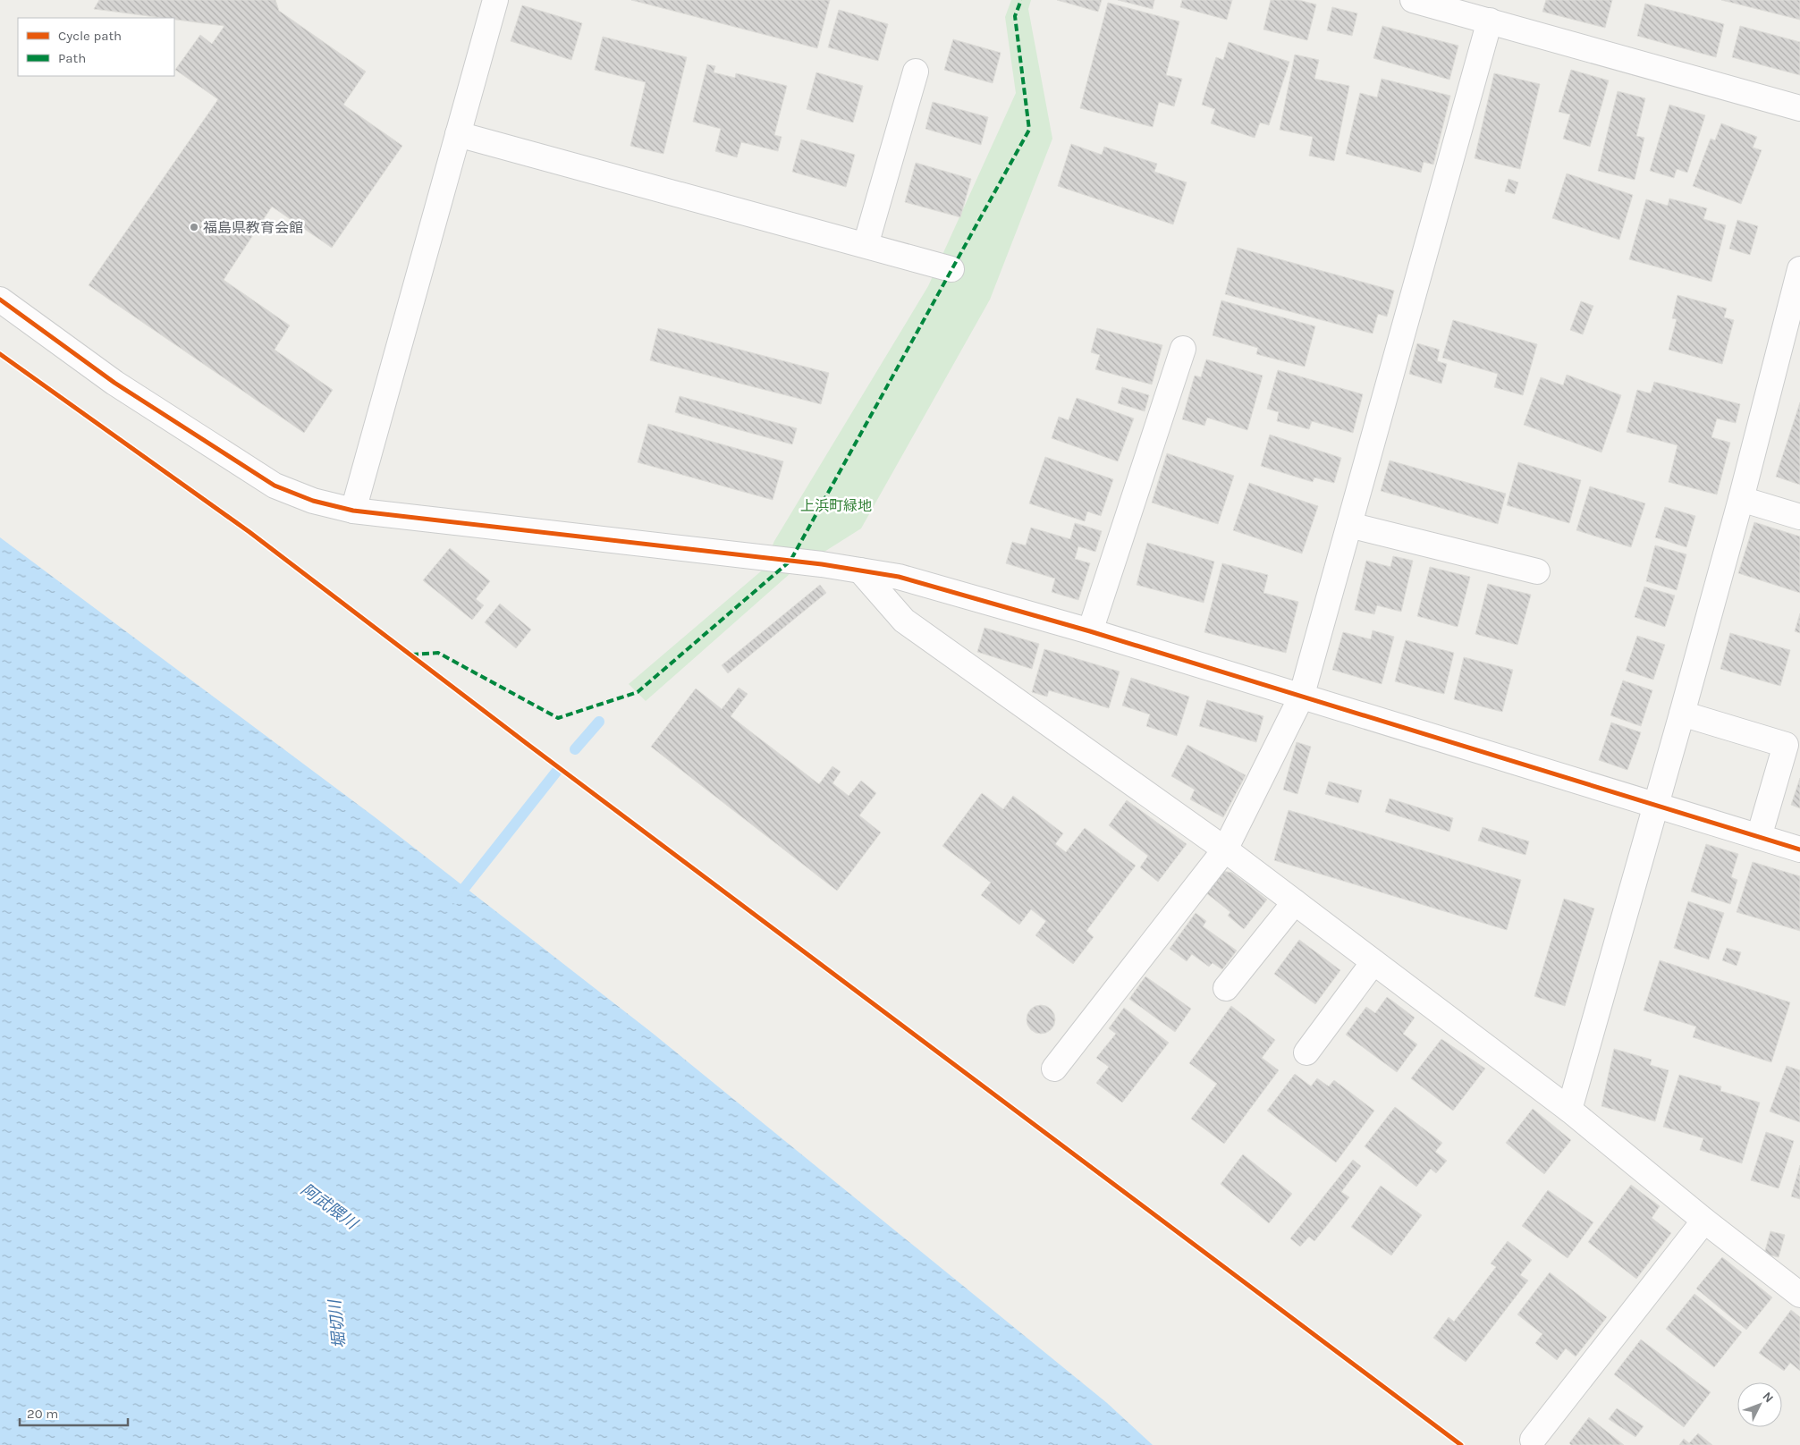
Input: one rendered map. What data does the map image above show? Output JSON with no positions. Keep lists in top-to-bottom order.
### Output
{
  "water": ["阿武隈川", "堀切川"],
  "parks": ["上浜町緑地"],
  "places": ["福島県教育会館"],
  "legend": ["Cycle path", "Path"],
  "scale_bar": "20 m",
  "north": "top right"
}
